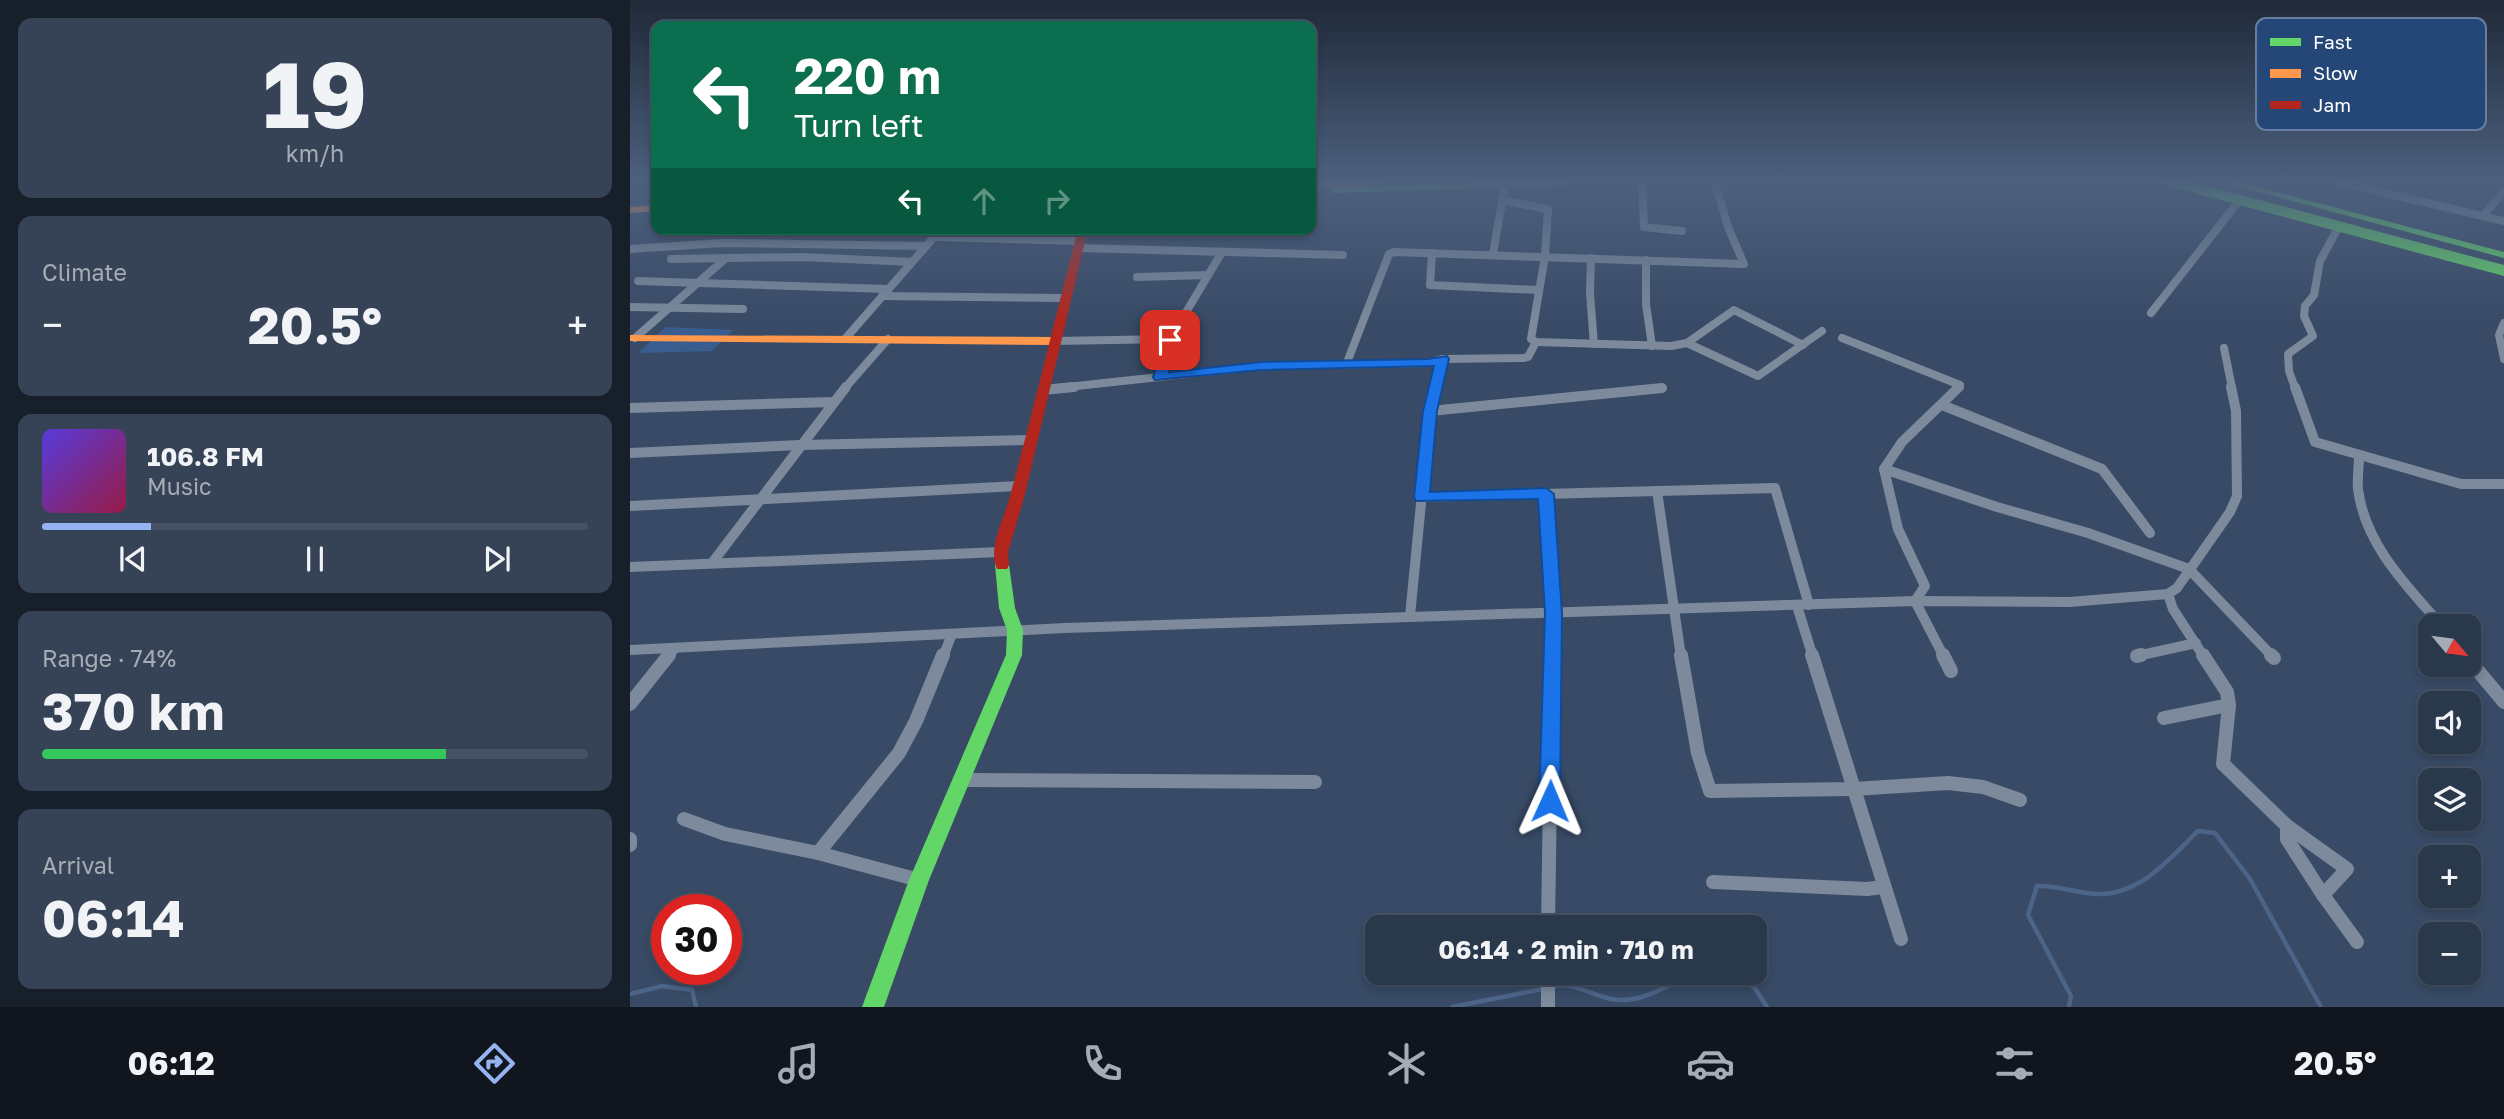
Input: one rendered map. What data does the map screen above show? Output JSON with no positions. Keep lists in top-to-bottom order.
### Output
{
  "legend": ["Fast", "Slow", "Jam"],
  "north": "bottom right",
  "page": {
    "tile": [
      ["19", "km/h"],
      "Climate",
      ["Range · 74%", "370 km"],
      ["Arrival", "06:14"]
    ],
    "turn": ["220 m", "Turn left"],
    "heat": ["−", "20.5°", "+"],
    "song": ["106.8 FM", "Music"],
    "map_buttons": ["+", "−"],
    "limit": "30",
    "trip": "06:14 · 2 min · 710 m",
    "tabs": ["06:12", "20.5°"]
  }
}
